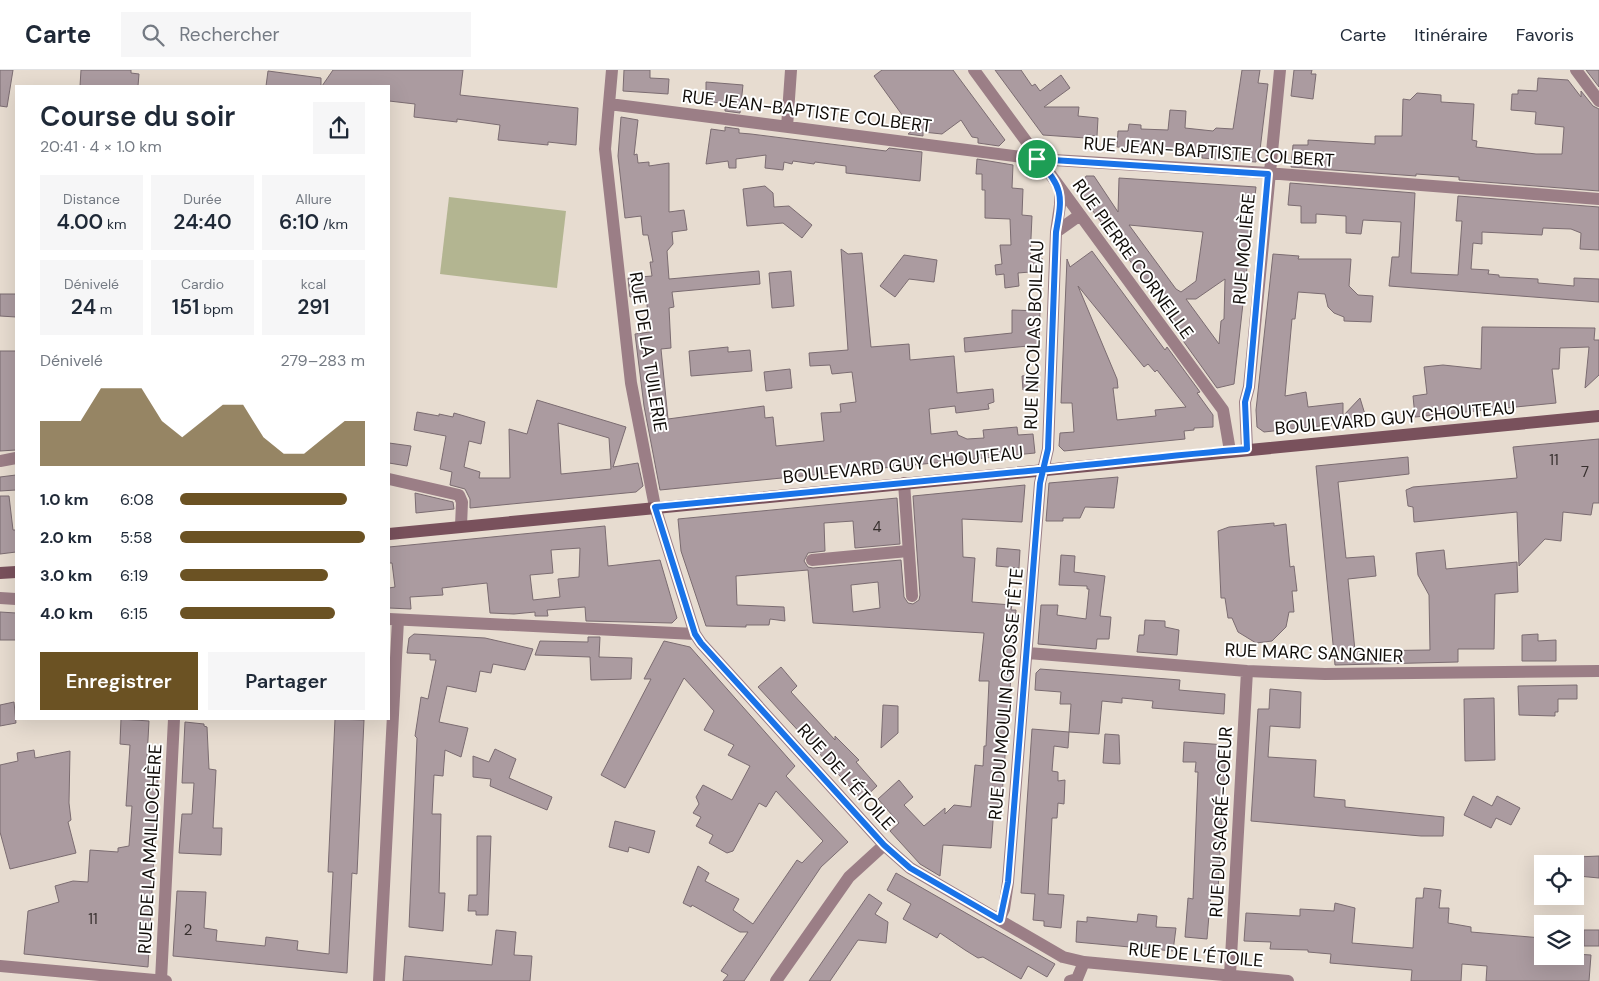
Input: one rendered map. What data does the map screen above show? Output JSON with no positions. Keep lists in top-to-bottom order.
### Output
{
  "streets": {
    "main road": ["BOULEVARD GUY CHOUTEAU"],
    "street": [
      "RUE JEAN-BAPTISTE COLBERT",
      "RUE MOLIÈRE",
      "RUE PIERRE CORNEILLE",
      "RUE NICOLAS BOILEAU",
      "RUE DE LA TUILERIE",
      "RUE MARC SANGNIER",
      "RUE DU MOULIN GROSSE TÊTE",
      "RUE DE L’ÉTOILE",
      "RUE DU SACRÉ-COEUR",
      "RUE DE LA MAILLOCHÈRE"
    ]
  },
  "crossings": [
    ["RUE JEAN-BAPTISTE COLBERT", "RUE MOLIÈRE"],
    ["RUE JEAN-BAPTISTE COLBERT", "RUE PIERRE CORNEILLE"],
    ["RUE JEAN-BAPTISTE COLBERT", "RUE DE LA TUILERIE"],
    ["RUE MOLIÈRE", "BOULEVARD GUY CHOUTEAU"],
    ["RUE PIERRE CORNEILLE", "RUE NICOLAS BOILEAU"],
    ["RUE PIERRE CORNEILLE", "BOULEVARD GUY CHOUTEAU"],
    ["RUE NICOLAS BOILEAU", "BOULEVARD GUY CHOUTEAU"],
    ["RUE NICOLAS BOILEAU", "RUE DU MOULIN GROSSE TÊTE"],
    ["RUE DE LA TUILERIE", "BOULEVARD GUY CHOUTEAU"],
    ["RUE DE LA TUILERIE", "RUE DE L’ÉTOILE"],
    ["BOULEVARD GUY CHOUTEAU", "RUE DU MOULIN GROSSE TÊTE"],
    ["RUE MARC SANGNIER", "RUE DU MOULIN GROSSE TÊTE"],
    ["RUE MARC SANGNIER", "RUE DU SACRÉ-COEUR"],
    ["RUE DU MOULIN GROSSE TÊTE", "RUE DE L’ÉTOILE"],
    ["RUE DE L’ÉTOILE", "RUE DU SACRÉ-COEUR"]
  ],
  "house_numbers": [
    "11",
    "7",
    "4",
    "11",
    "2"
  ],
  "page": {
    "header": "Carte",
    "search": "Rechercher",
    "nav": ["Carte", "Itinéraire", "Favoris"],
    "heading": ["Course du soir", "20:41 · 4 × 1.0 km"],
    "stats": [
      ["Distance", "4.00 km"],
      ["Durée", "24:40"],
      ["Allure", "6:10 /km"],
      ["Dénivelé", "24 m"],
      ["Cardio", "151 bpm"],
      ["kcal", "291"]
    ],
    "chart": ["Dénivelé", "279–283 m"],
    "list": [
      {
        "name": "1.0 km",
        "note": "6:08"
      },
      {
        "name": "2.0 km",
        "note": "5:58"
      },
      {
        "name": "3.0 km",
        "note": "6:19"
      },
      {
        "name": "4.0 km",
        "note": "6:15"
      }
    ],
    "buttons": ["Enregistrer", "Partager"]
  }
}
